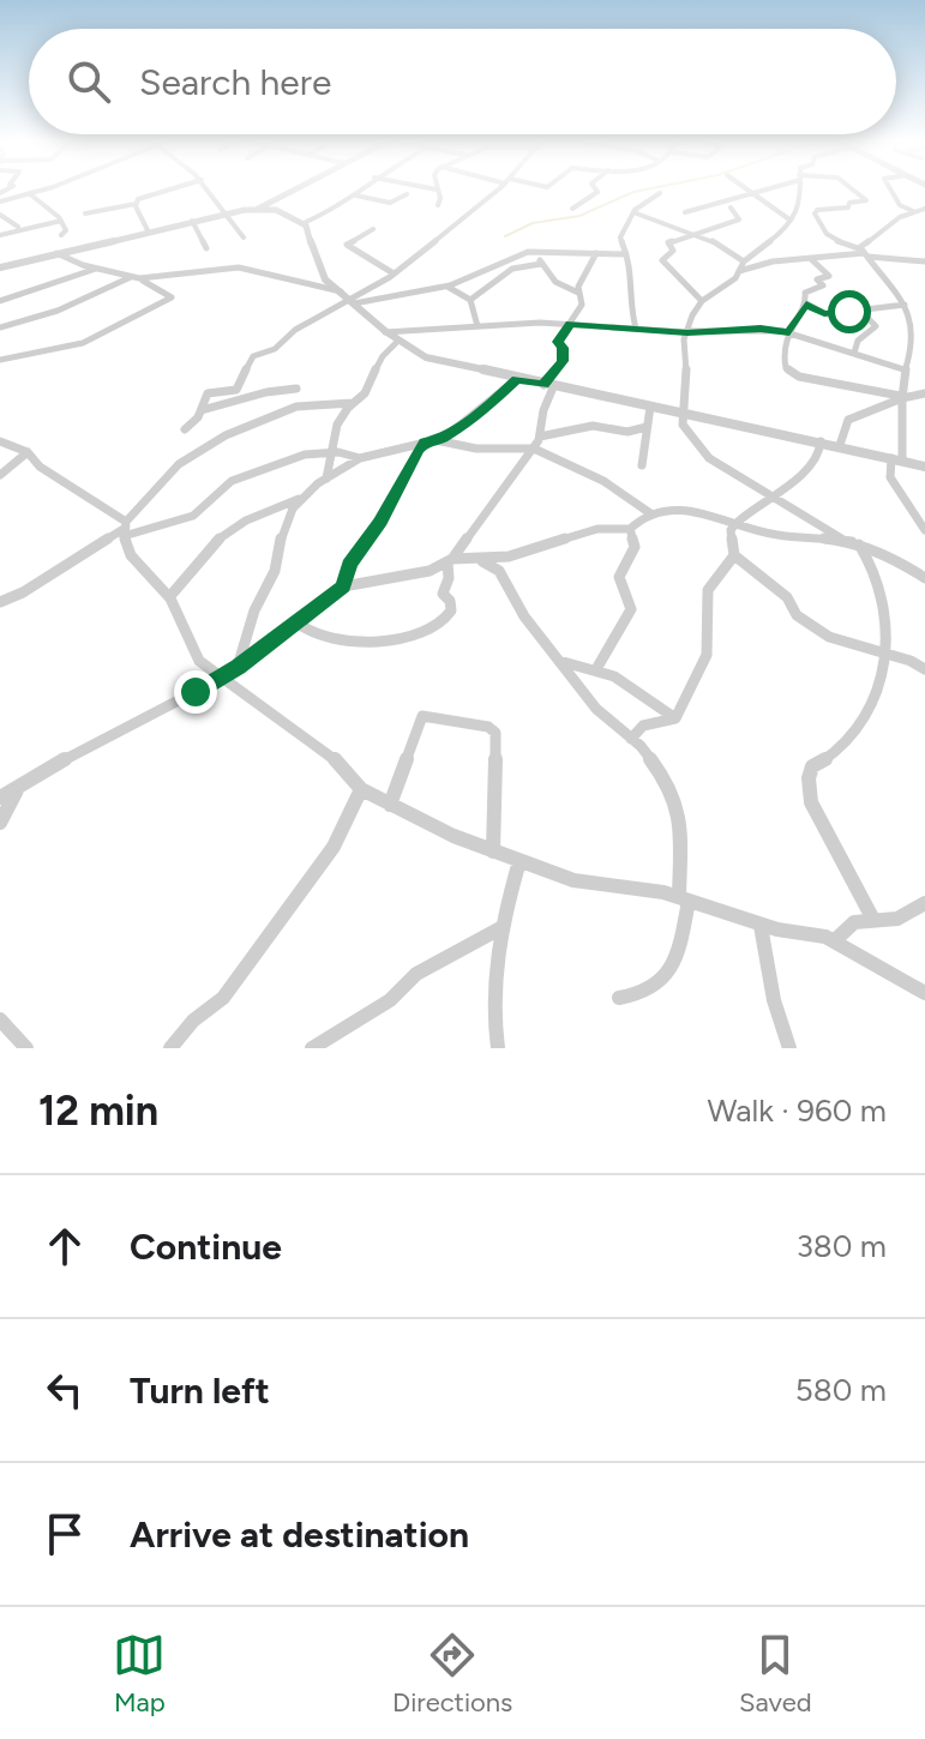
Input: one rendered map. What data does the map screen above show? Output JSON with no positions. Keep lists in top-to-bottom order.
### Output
{
  "page": {
    "search": "Search here",
    "heading": ["12 min", "Walk · 960 m"],
    "list": [
      ["Continue", "380 m"],
      ["Turn left", "580 m"],
      "Arrive at destination"
    ],
    "nav": ["Map", "Directions", "Saved"]
  }
}
